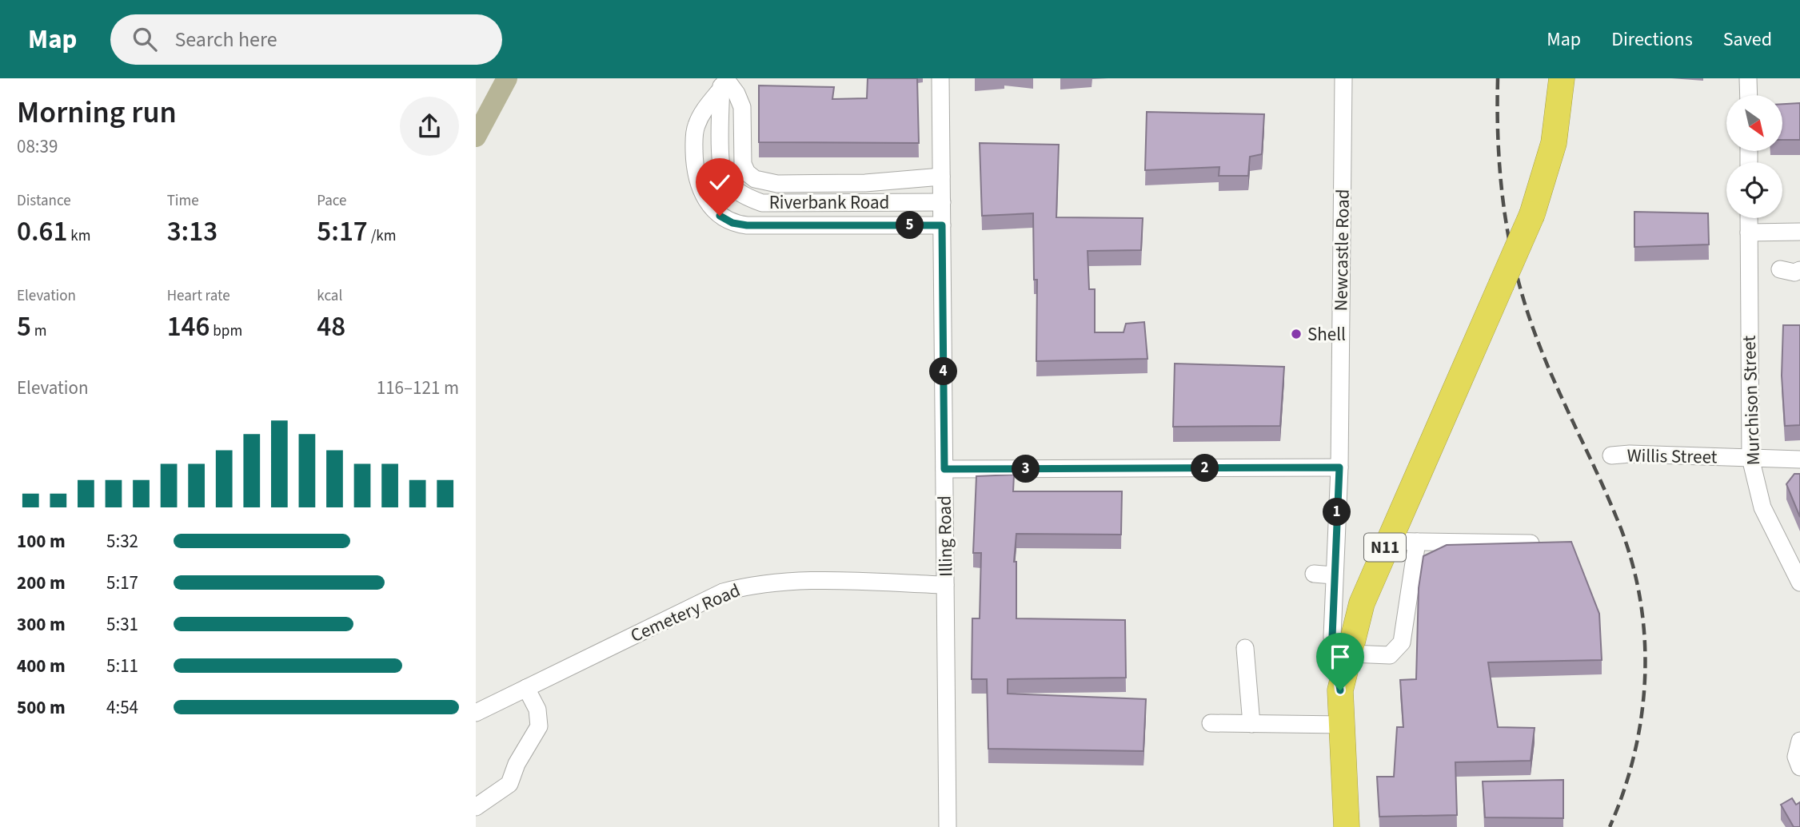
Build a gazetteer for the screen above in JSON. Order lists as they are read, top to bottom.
{
  "streets": {
    "highway": ["N11"],
    "street": [
      "Riverbank Road",
      "Newcastle Road",
      "Murchison Street",
      "Willis Street",
      "Illing Road",
      "Cemetery Road"
    ]
  },
  "crossings": [
    ["Riverbank Road", "Illing Road"],
    ["Newcastle Road", "N11"],
    ["Murchison Street", "Willis Street"],
    ["Illing Road", "Cemetery Road"]
  ],
  "places": ["Shell"],
  "north": "bottom right",
  "page": {
    "header": "Map",
    "search": "Search here",
    "nav": ["Map", "Directions", "Saved"],
    "heading": ["Morning run", "08:39"],
    "stats": [
      ["Distance", "0.61 km"],
      ["Time", "3:13"],
      ["Pace", "5:17 /km"],
      ["Elevation", "5 m"],
      ["Heart rate", "146 bpm"],
      ["kcal", "48"]
    ],
    "pins": [
      "5",
      "4",
      "2",
      "3",
      "1"
    ],
    "chart": ["Elevation", "116–121 m"],
    "list": [
      {
        "name": "100 m",
        "note": "5:32"
      },
      {
        "name": "200 m",
        "note": "5:17"
      },
      {
        "name": "300 m",
        "note": "5:31"
      },
      {
        "name": "400 m",
        "note": "5:11"
      },
      {
        "name": "500 m",
        "note": "4:54"
      }
    ]
  }
}
